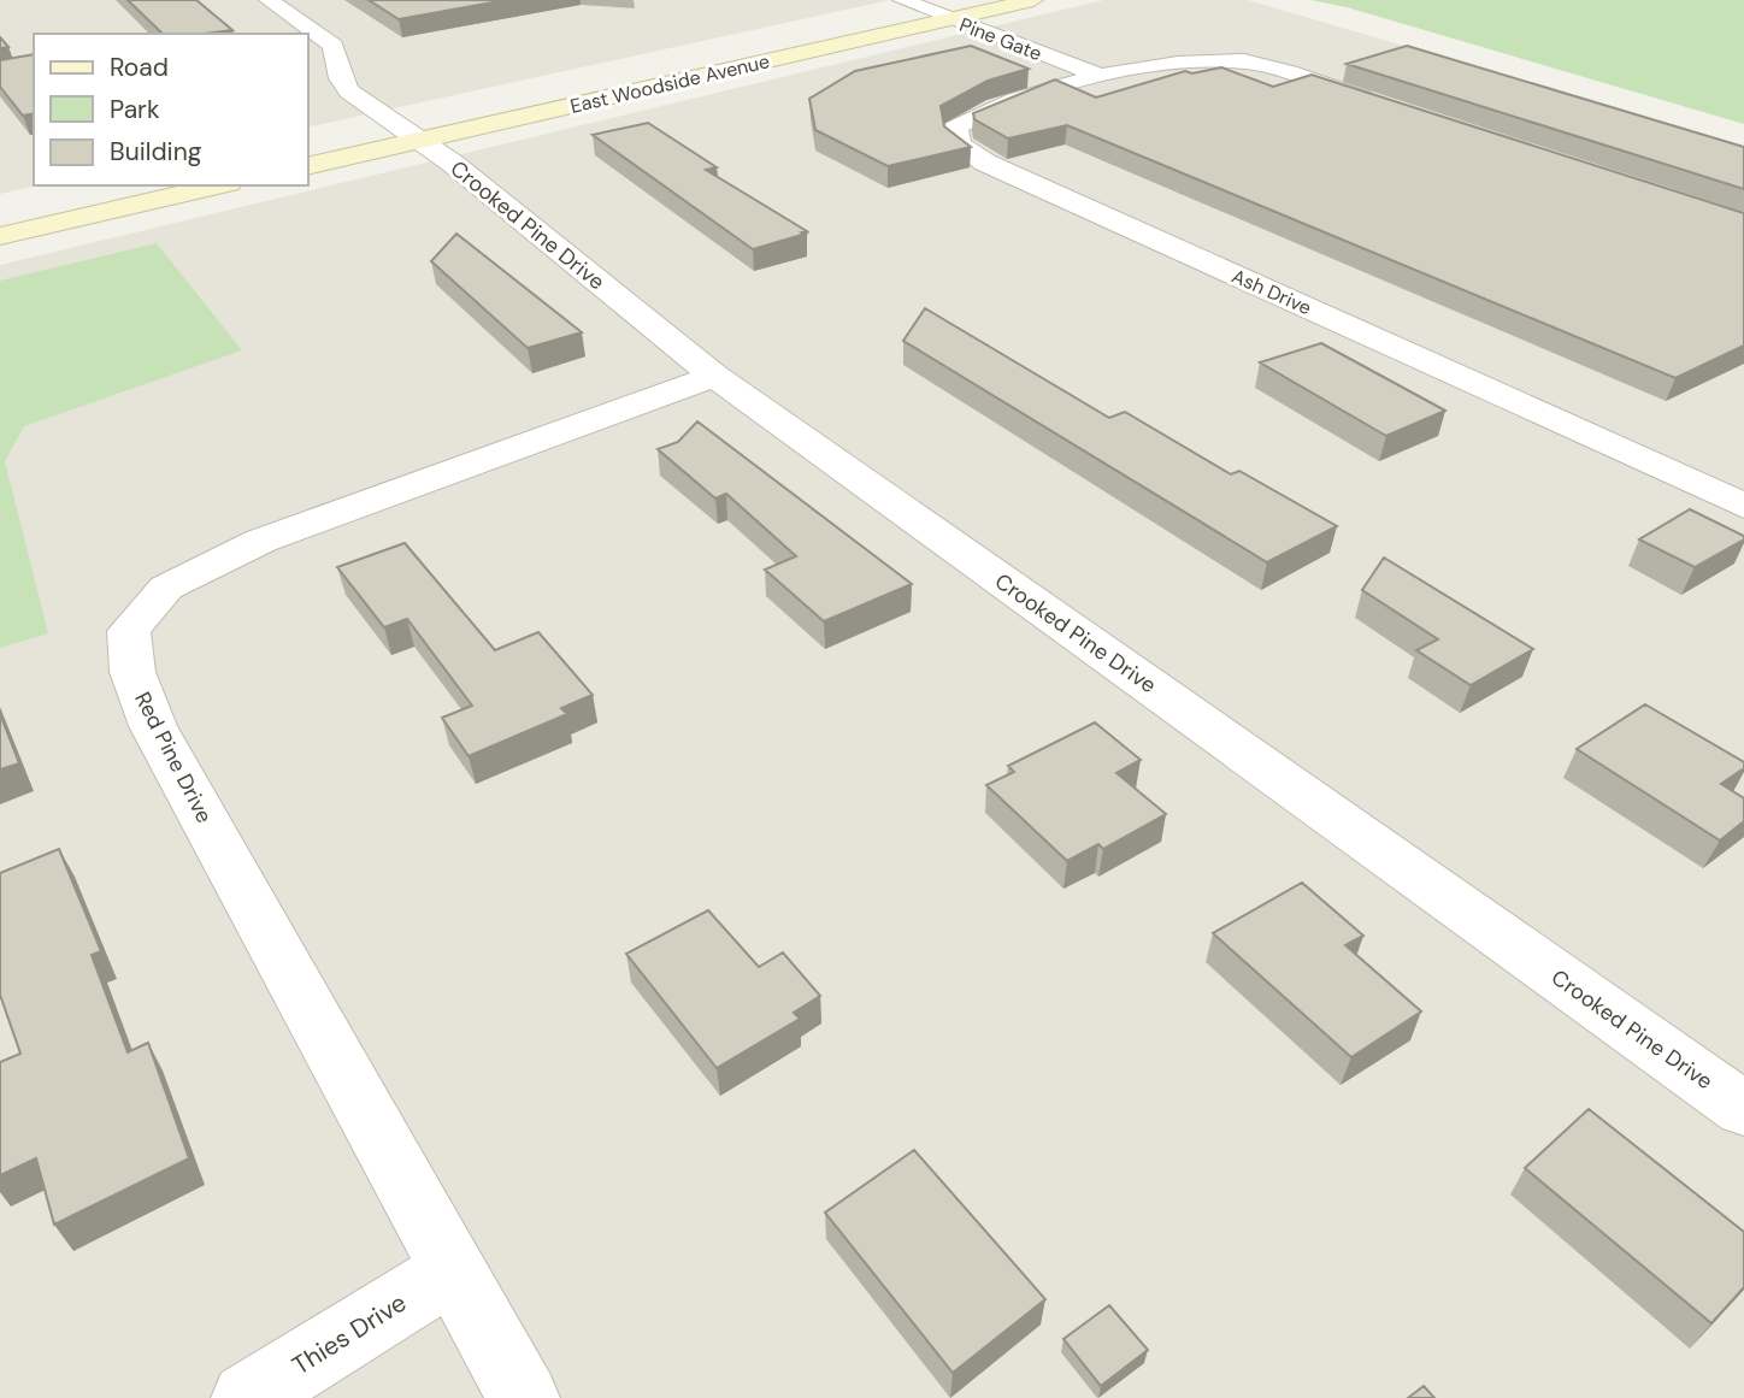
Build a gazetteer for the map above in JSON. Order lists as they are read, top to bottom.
{
  "streets": {
    "main road": ["East Woodside Avenue"],
    "street": [
      "Pine Gate",
      "Crooked Pine Drive",
      "Ash Drive",
      "Red Pine Drive",
      "Thies Drive"
    ]
  },
  "crossings": [
    ["Pine Gate", "East Woodside Avenue"],
    ["Pine Gate", "Ash Drive"],
    ["East Woodside Avenue", "Crooked Pine Drive"],
    ["Crooked Pine Drive", "Red Pine Drive"],
    ["Red Pine Drive", "Thies Drive"]
  ],
  "legend": ["Road", "Park", "Building"]
}
